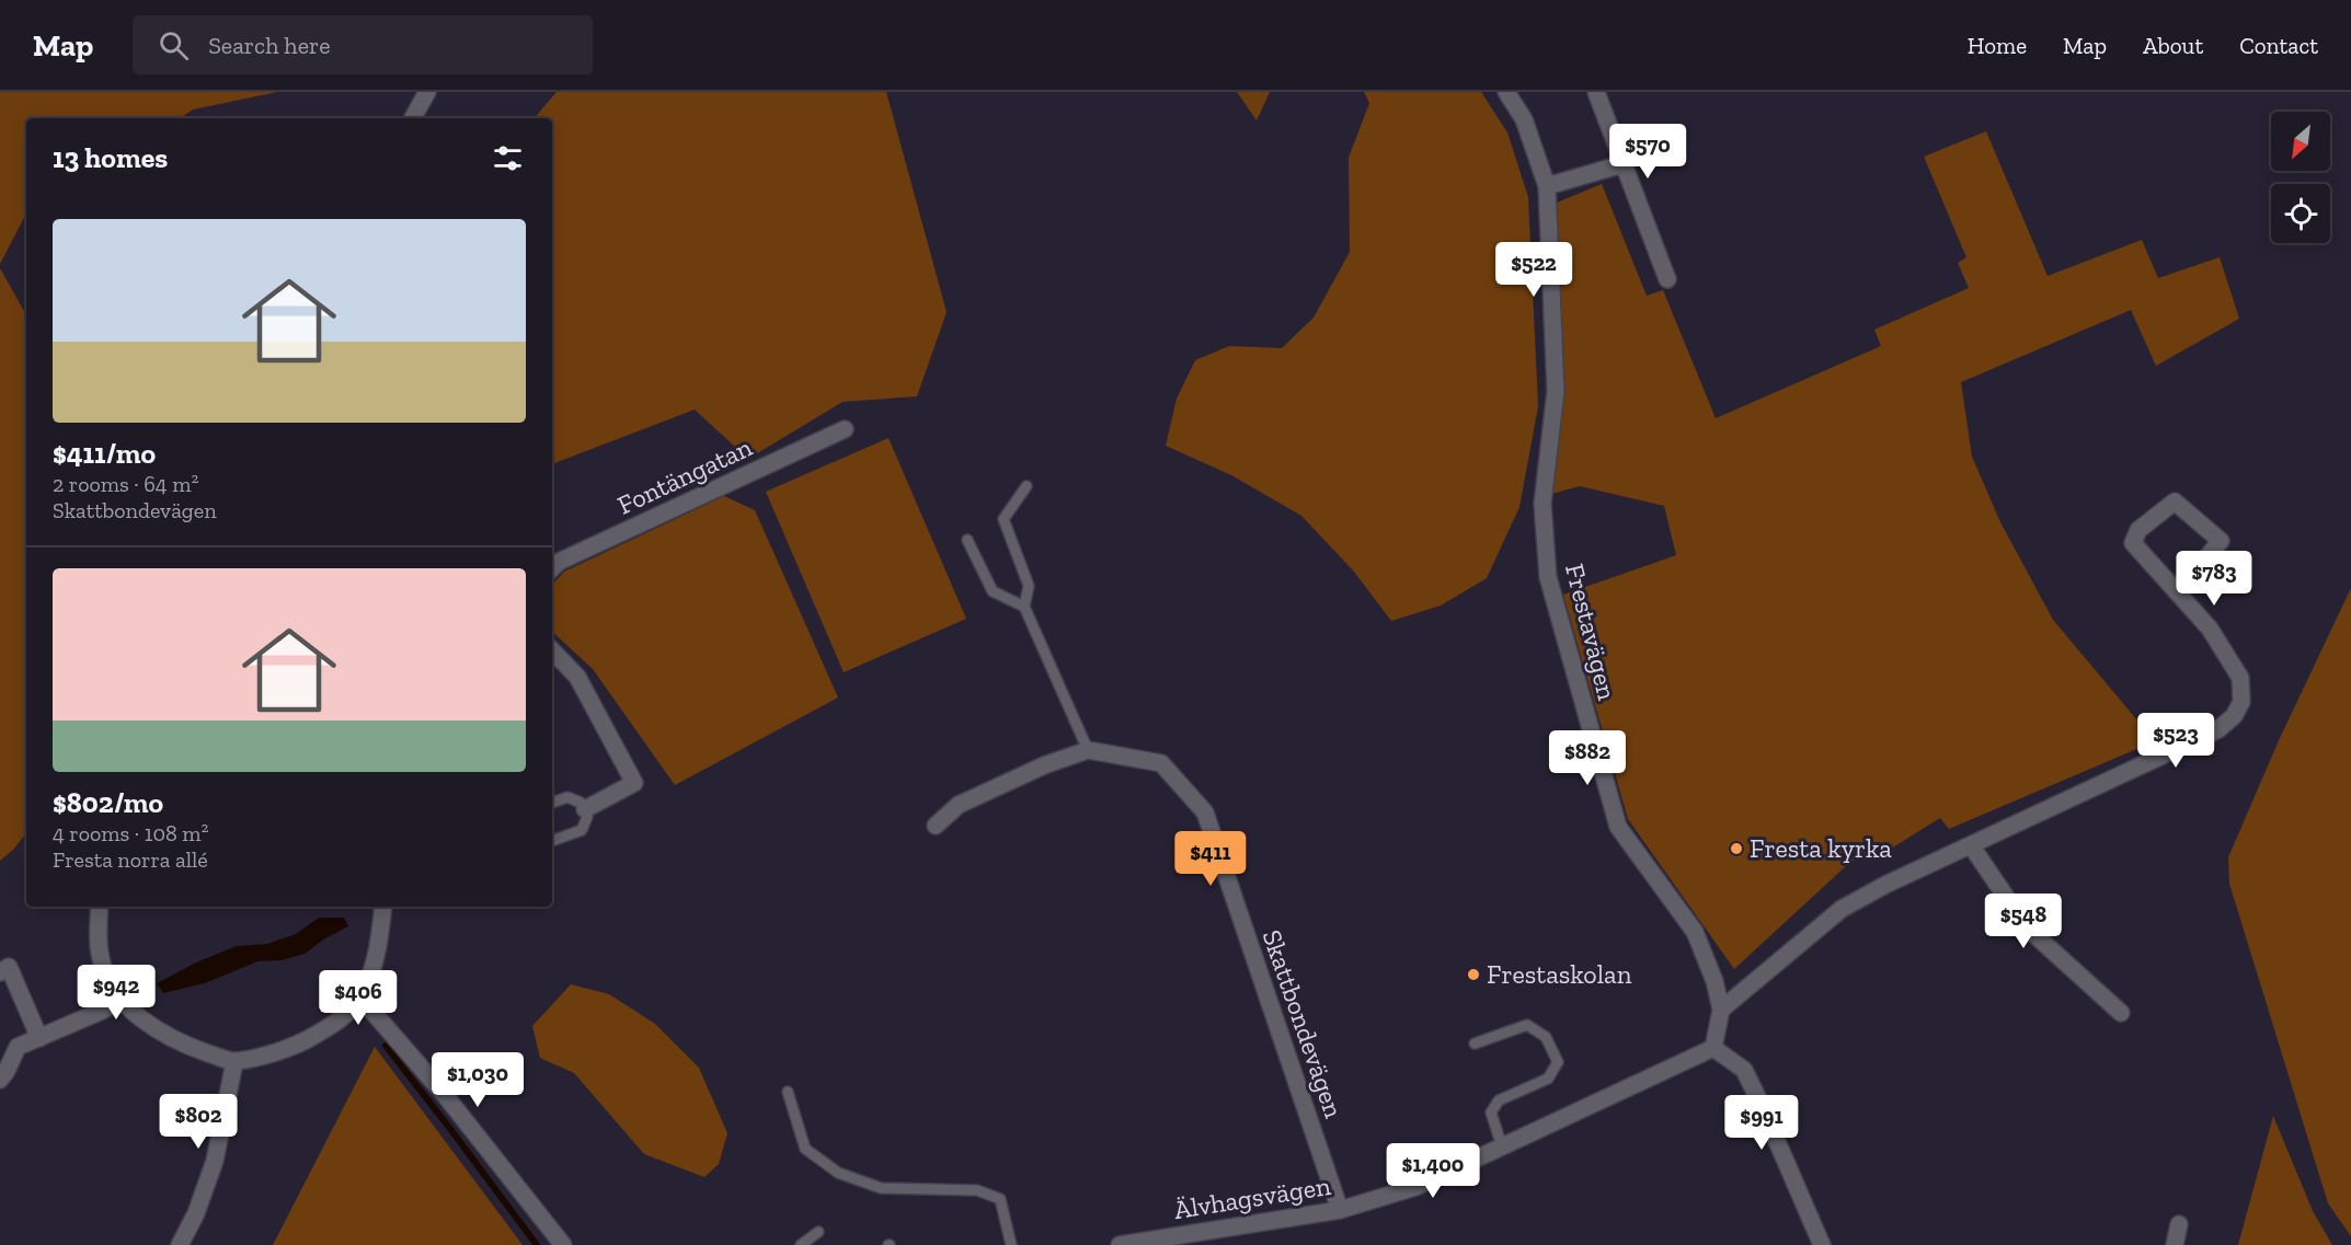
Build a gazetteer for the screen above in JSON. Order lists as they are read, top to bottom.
{
  "streets": {
    "street": [
      "Fontängatan",
      "Frestavägen",
      "Skattbondevägen",
      "Älvhagsvägen"
    ]
  },
  "crossings": [
    ["Frestavägen", "Älvhagsvägen"],
    ["Skattbondevägen", "Älvhagsvägen"]
  ],
  "places": ["Fresta kyrka", "Frestaskolan"],
  "north": "bottom left",
  "page": {
    "header": "Map",
    "search": "Search here",
    "nav": [
      "Home",
      "Map",
      "About",
      "Contact"
    ],
    "heading": "13 homes",
    "price": [
      "$570",
      "$522",
      "$783",
      "$523",
      "$882",
      "$411",
      "$548",
      "$942",
      "$406",
      "$1,030",
      "$802",
      "$991",
      "$1,400"
    ],
    "list": [
      {
        "name": "$411/mo",
        "note": "2 rooms · 64 m² · Skattbondevägen"
      },
      {
        "name": "$802/mo",
        "note": "4 rooms · 108 m² · Fresta norra allé"
      }
    ]
  }
}
